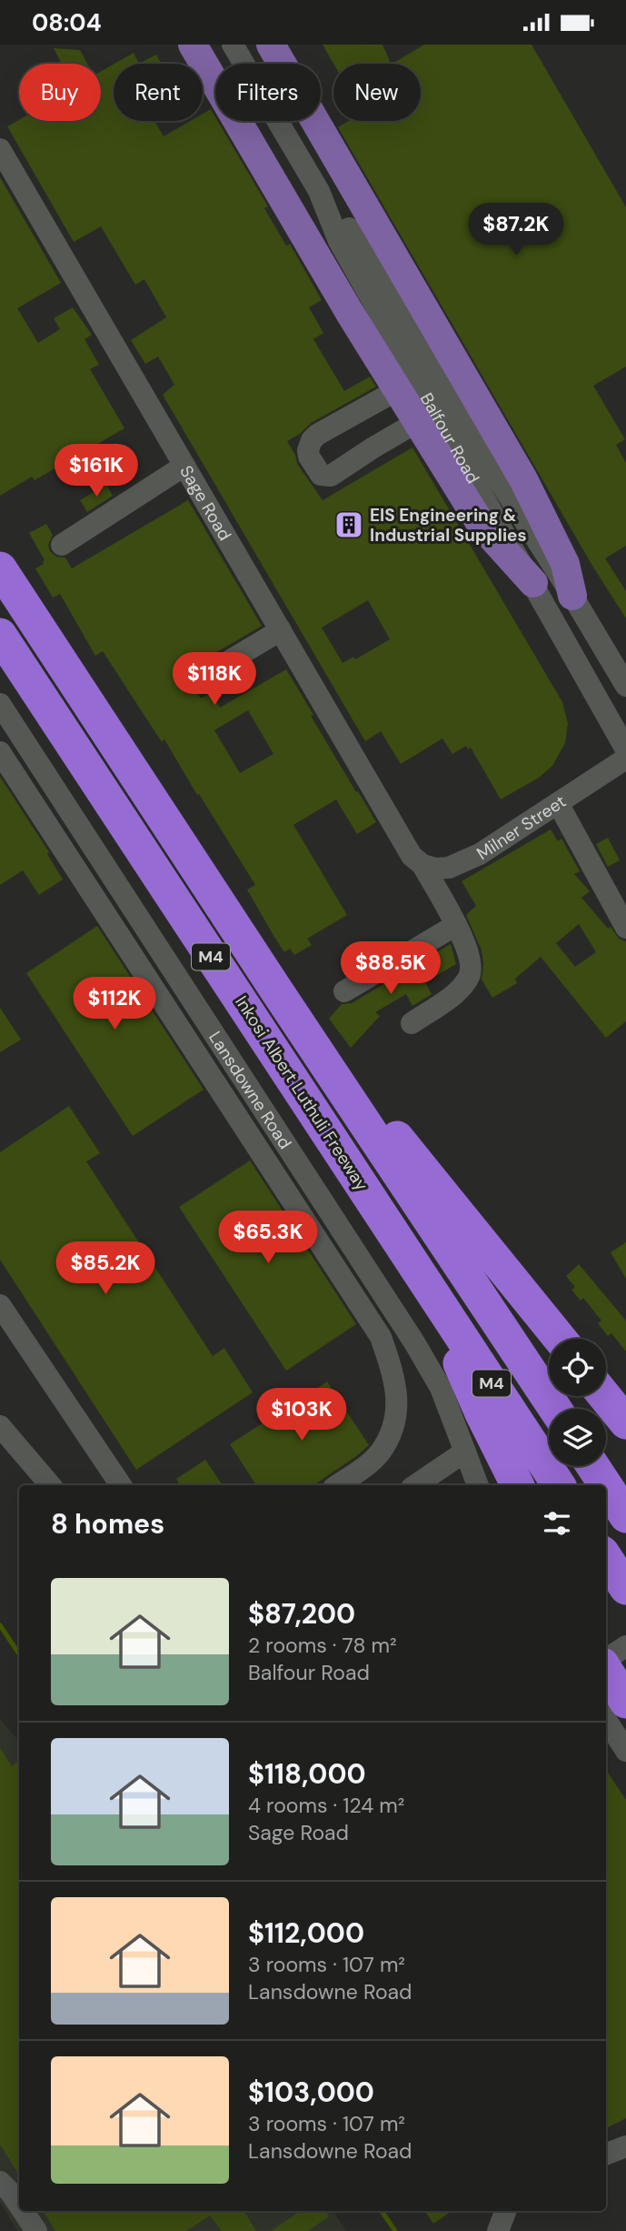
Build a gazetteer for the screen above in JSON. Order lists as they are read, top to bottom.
{
  "streets": {
    "highway": ["M4", "Inkosi Albert Luthuli Freeway"],
    "street": [
      "Balfour Road",
      "Sage Road",
      "Milner Street",
      "Lansdowne Road"
    ]
  },
  "crossings": [
    ["Sage Road", "Milner Street"]
  ],
  "places": {
    "building": ["EIS Engineering & Industrial Supplies"]
  },
  "page": {
    "status": "08:04",
    "chip": [
      "Buy",
      "Rent",
      "Filters",
      "New"
    ],
    "price": [
      "$87.2K",
      "$161K",
      "$118K",
      "$88.5K",
      "$112K",
      "$65.3K",
      "$85.2K",
      "$103K"
    ],
    "heading": "8 homes",
    "list": [
      {
        "name": "$87,200",
        "note": "2 rooms · 78 m² · Balfour Road"
      },
      {
        "name": "$118,000",
        "note": "4 rooms · 124 m² · Sage Road"
      },
      {
        "name": "$112,000",
        "note": "3 rooms · 107 m² · Lansdowne Road"
      },
      {
        "name": "$103,000",
        "note": "3 rooms · 107 m² · Lansdowne Road"
      }
    ]
  }
}
